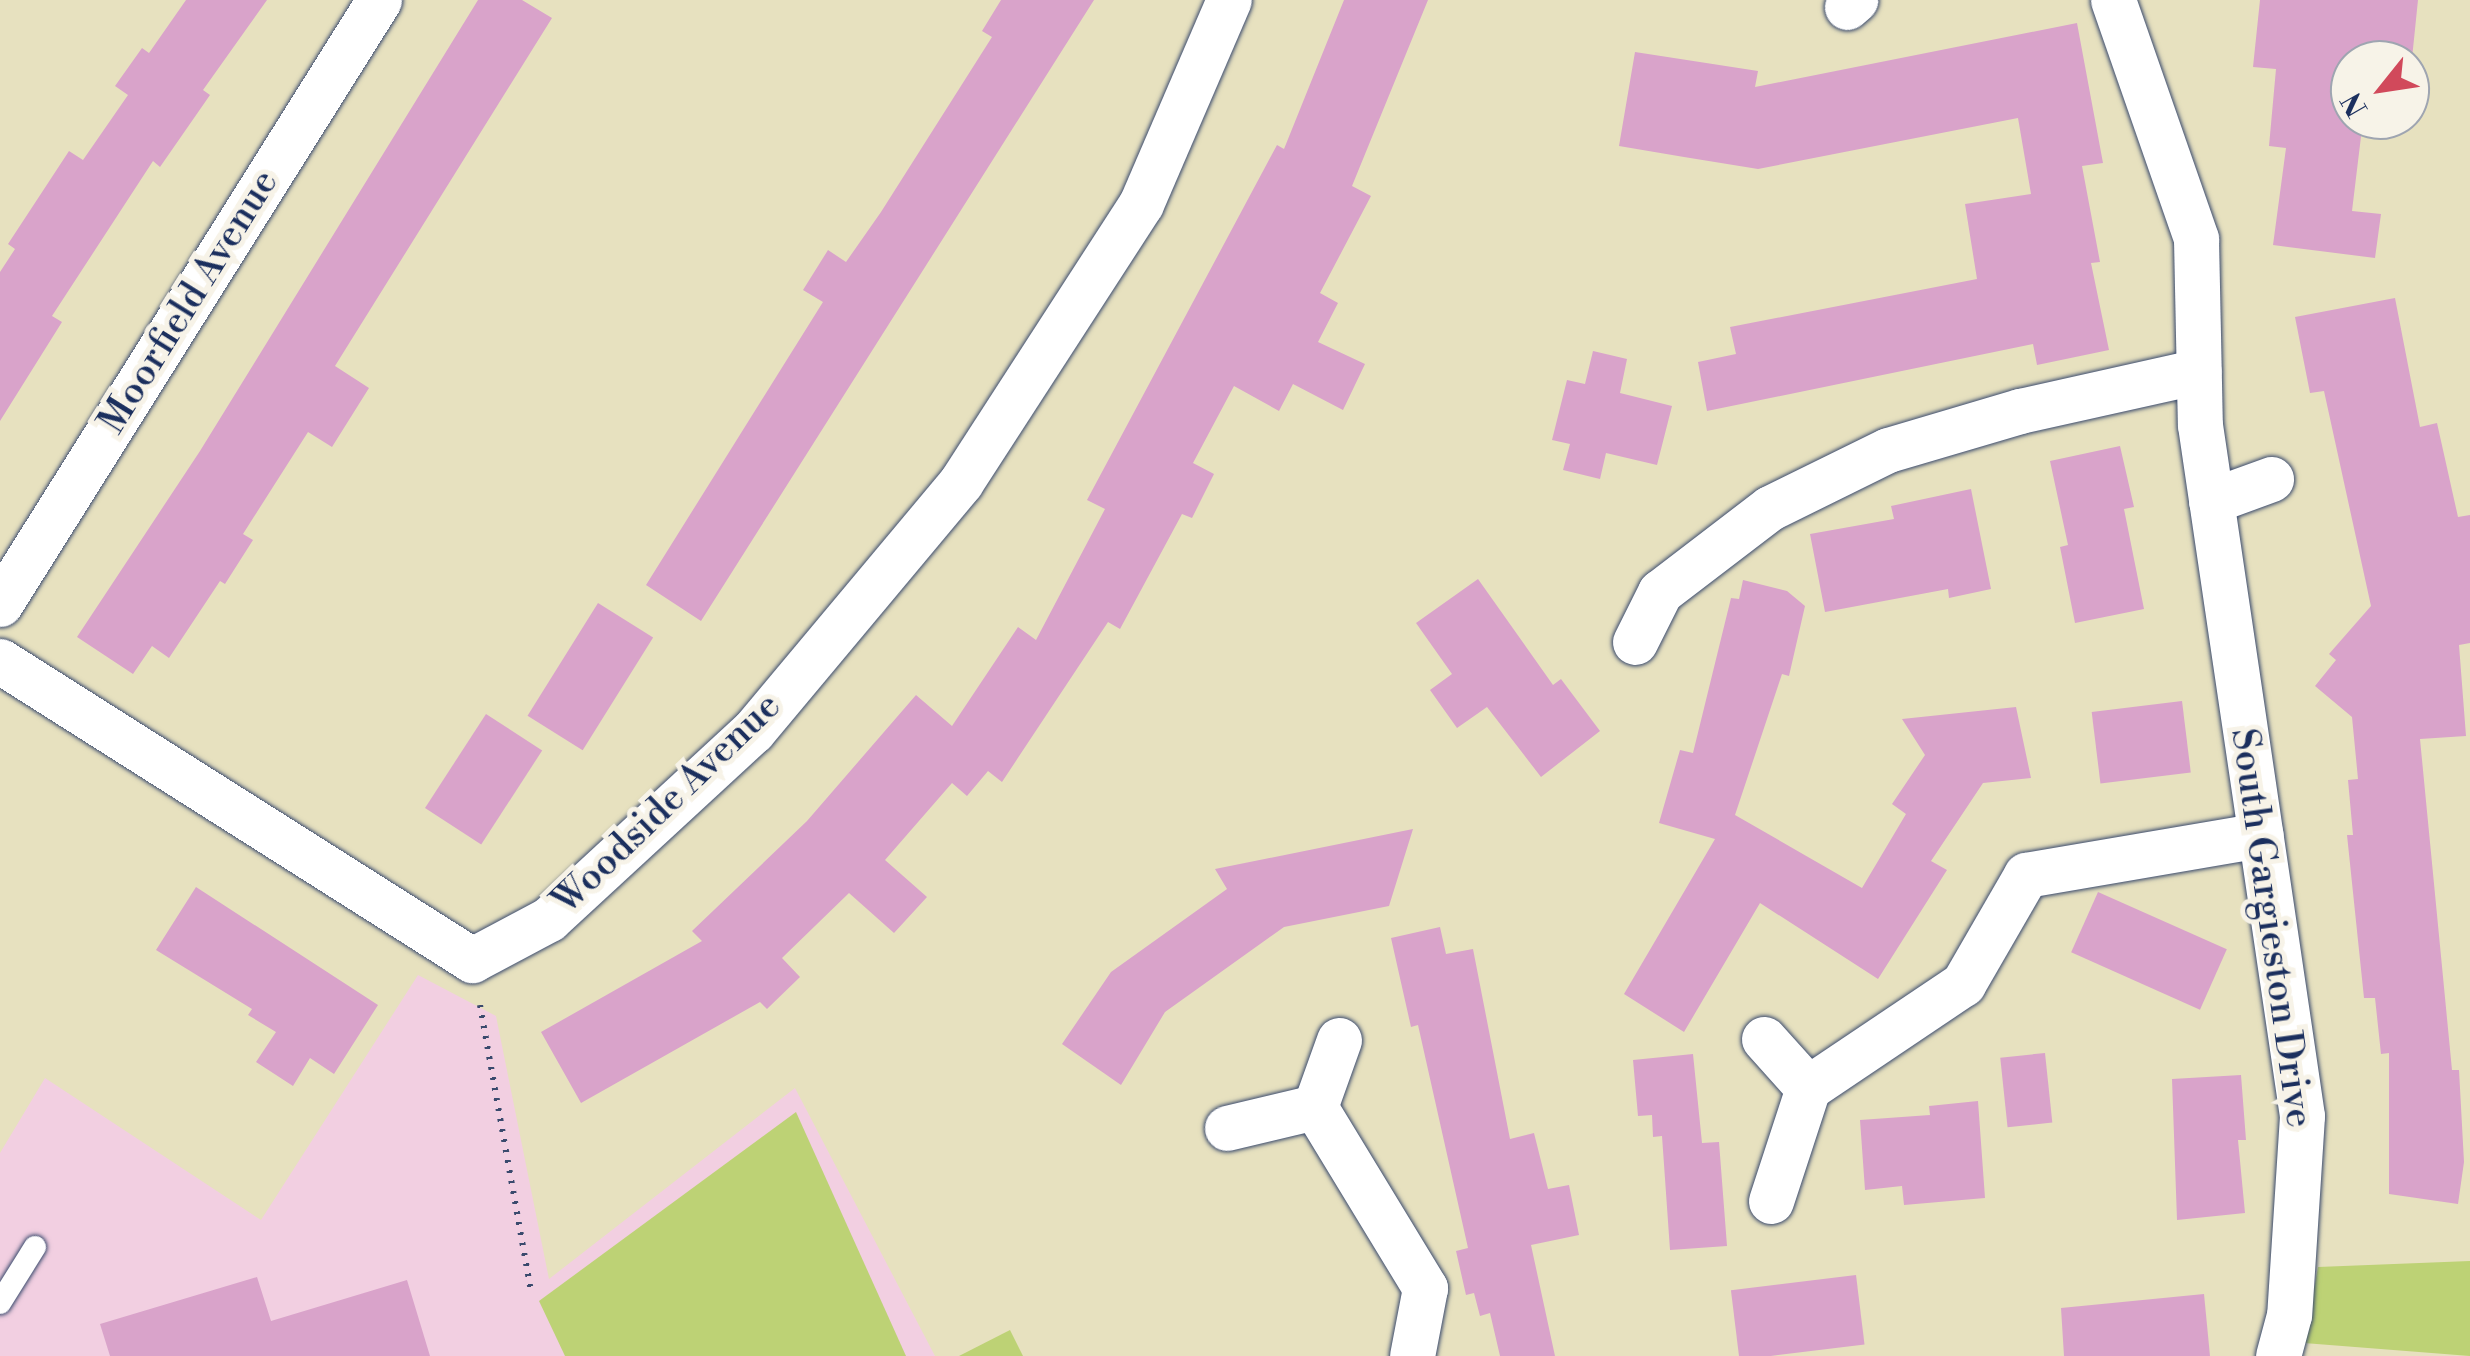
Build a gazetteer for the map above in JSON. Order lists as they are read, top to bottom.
{
  "streets": {
    "street": ["Moorfield Avenue", "Woodside Avenue", "South Gargieston Drive"]
  },
  "north": "bottom left"
}
